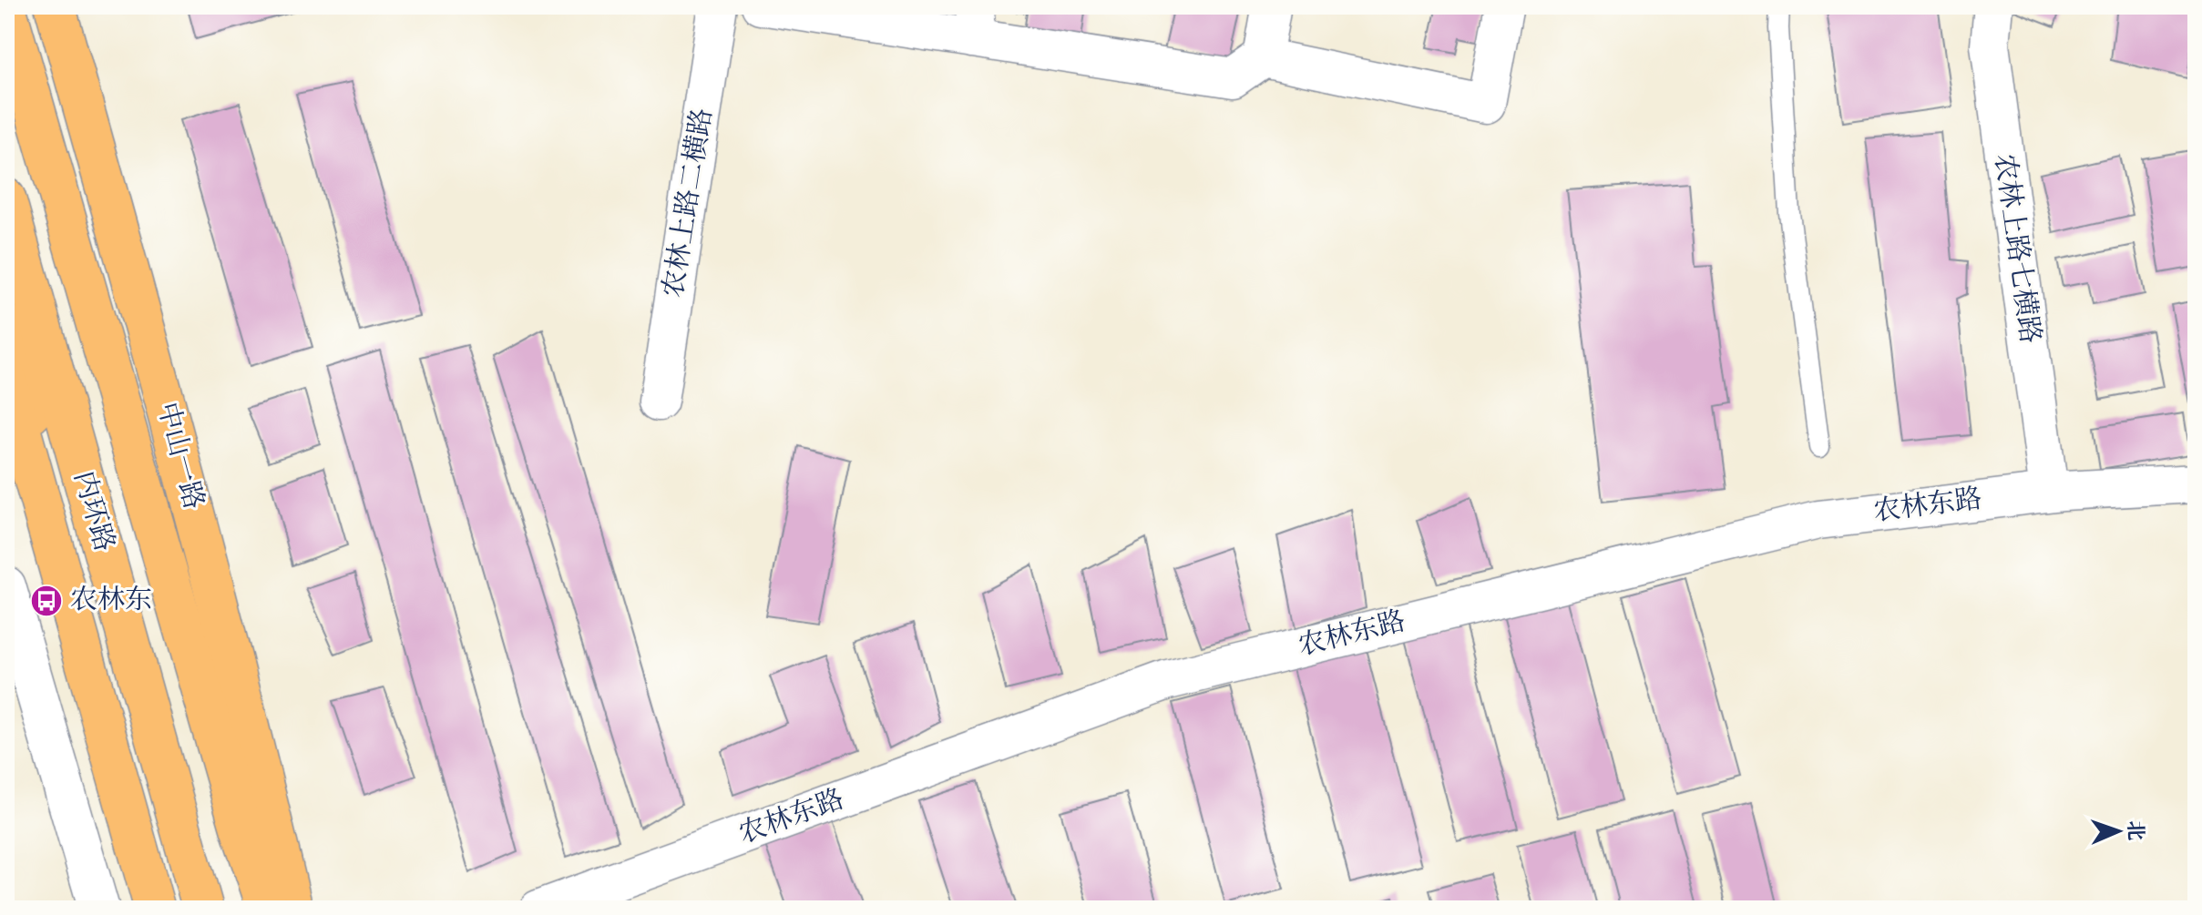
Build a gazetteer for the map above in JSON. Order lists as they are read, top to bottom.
{
  "streets": {
    "main road": ["中山一路", "内环路"],
    "street": ["农林上路二横路", "农林上路七横路", "农林东路"]
  },
  "crossings": [
    ["农林上路七横路", "农林东路"]
  ],
  "places": {
    "bus stop": ["农林东"]
  },
  "north": "right"
}
